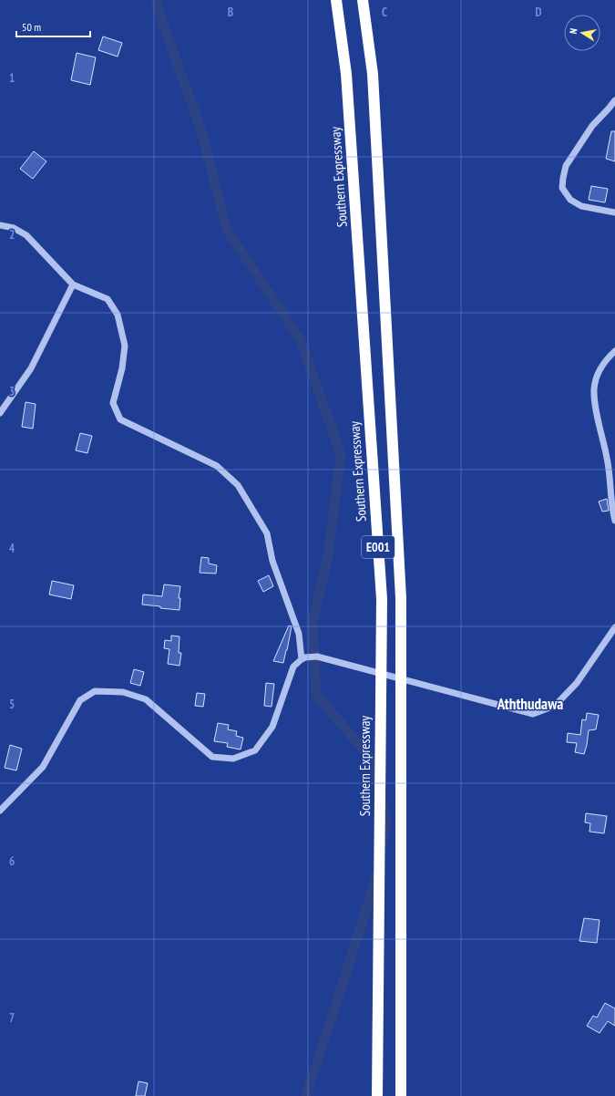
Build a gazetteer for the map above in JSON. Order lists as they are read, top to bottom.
{
  "streets": {
    "highway": ["Southern Expressway", "E001"]
  },
  "districts": ["Aththudawa"],
  "scale_bar": "50 m",
  "north": "left",
  "grid": {
    "columns": ["B", "C", "D"],
    "rows": [
      "1",
      "2",
      "3",
      "4",
      "5",
      "6",
      "7"
    ]
  }
}
